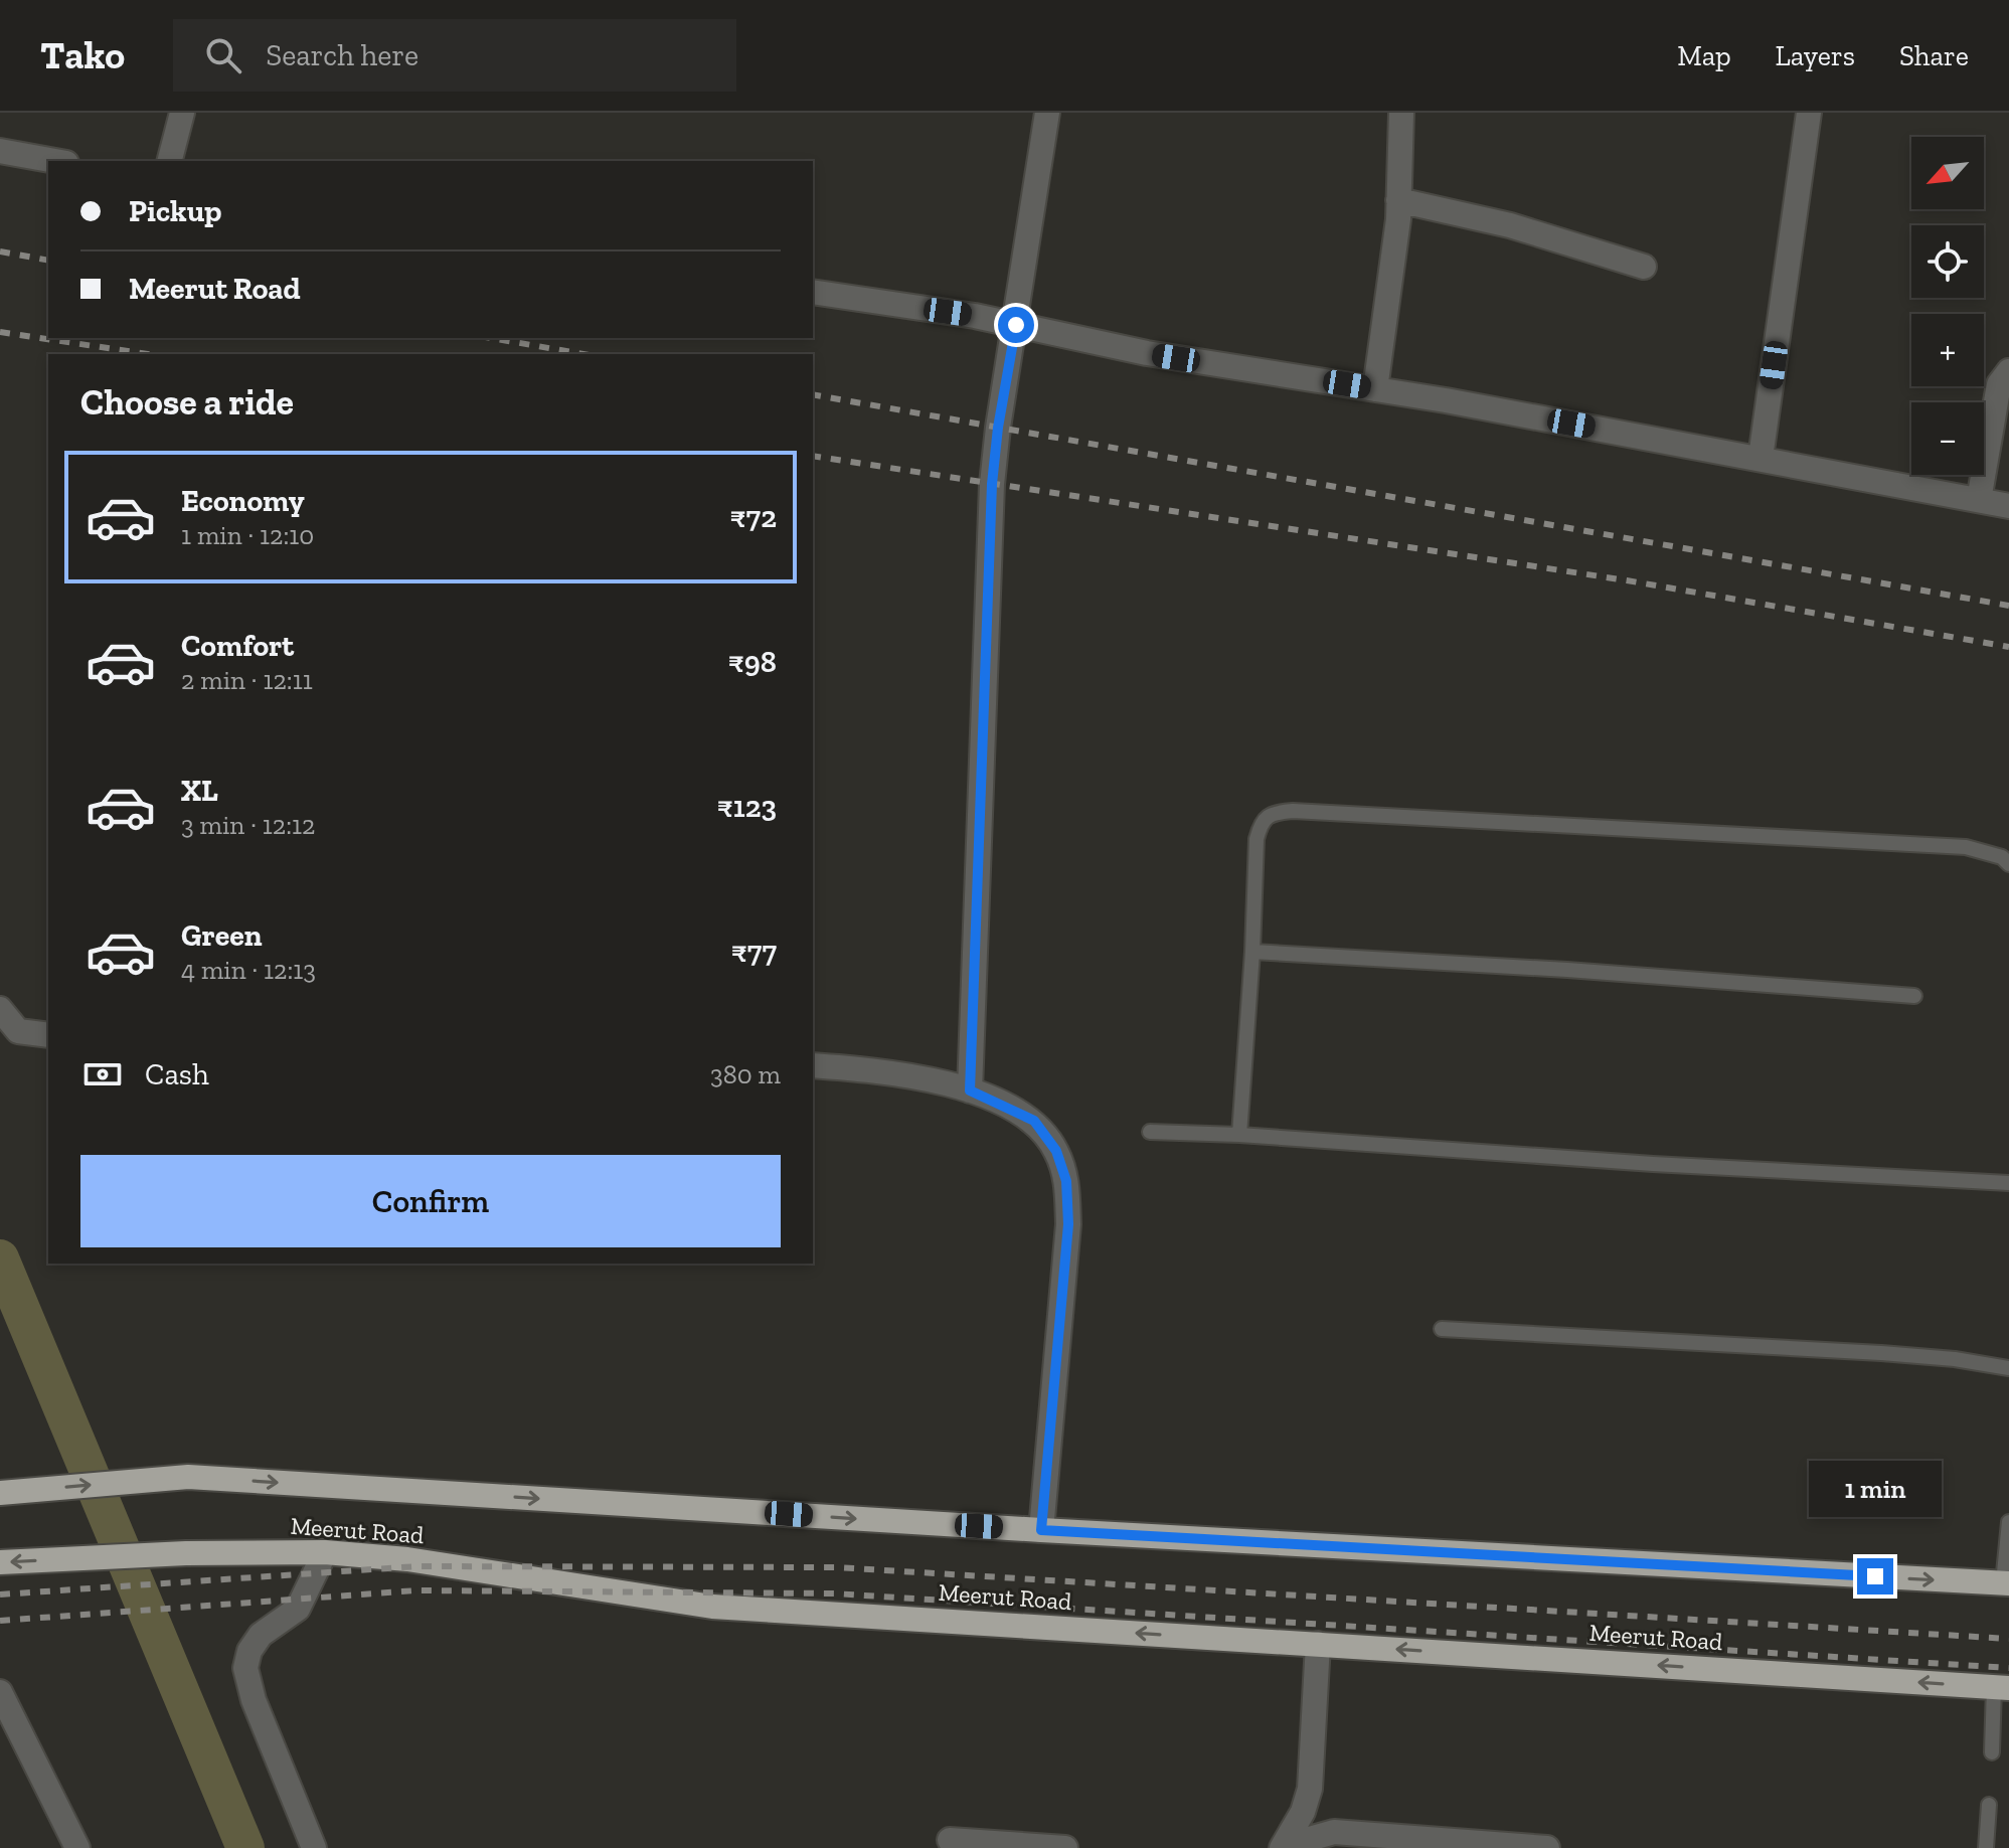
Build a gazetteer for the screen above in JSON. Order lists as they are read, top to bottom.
{
  "streets": {
    "highway": ["Meerut Road"]
  },
  "north": "bottom left",
  "page": {
    "header": "Tako",
    "search": "Search here",
    "nav": ["Map", "Layers", "Share"],
    "map_buttons": ["+", "−"],
    "banner": ["Pickup", "Meerut Road"],
    "heading": "Choose a ride",
    "list": [
      {
        "name": "Economy",
        "note": "1 min · 12:10",
        "value": "₹72"
      },
      {
        "name": "Comfort",
        "note": "2 min · 12:11",
        "value": "₹98"
      },
      {
        "name": "XL",
        "note": "3 min · 12:12",
        "value": "₹123"
      },
      {
        "name": "Green",
        "note": "4 min · 12:13",
        "value": "₹77"
      }
    ],
    "pay": ["Cash", "380 m"],
    "buttons": "Confirm",
    "bubble": "1 min"
  }
}
